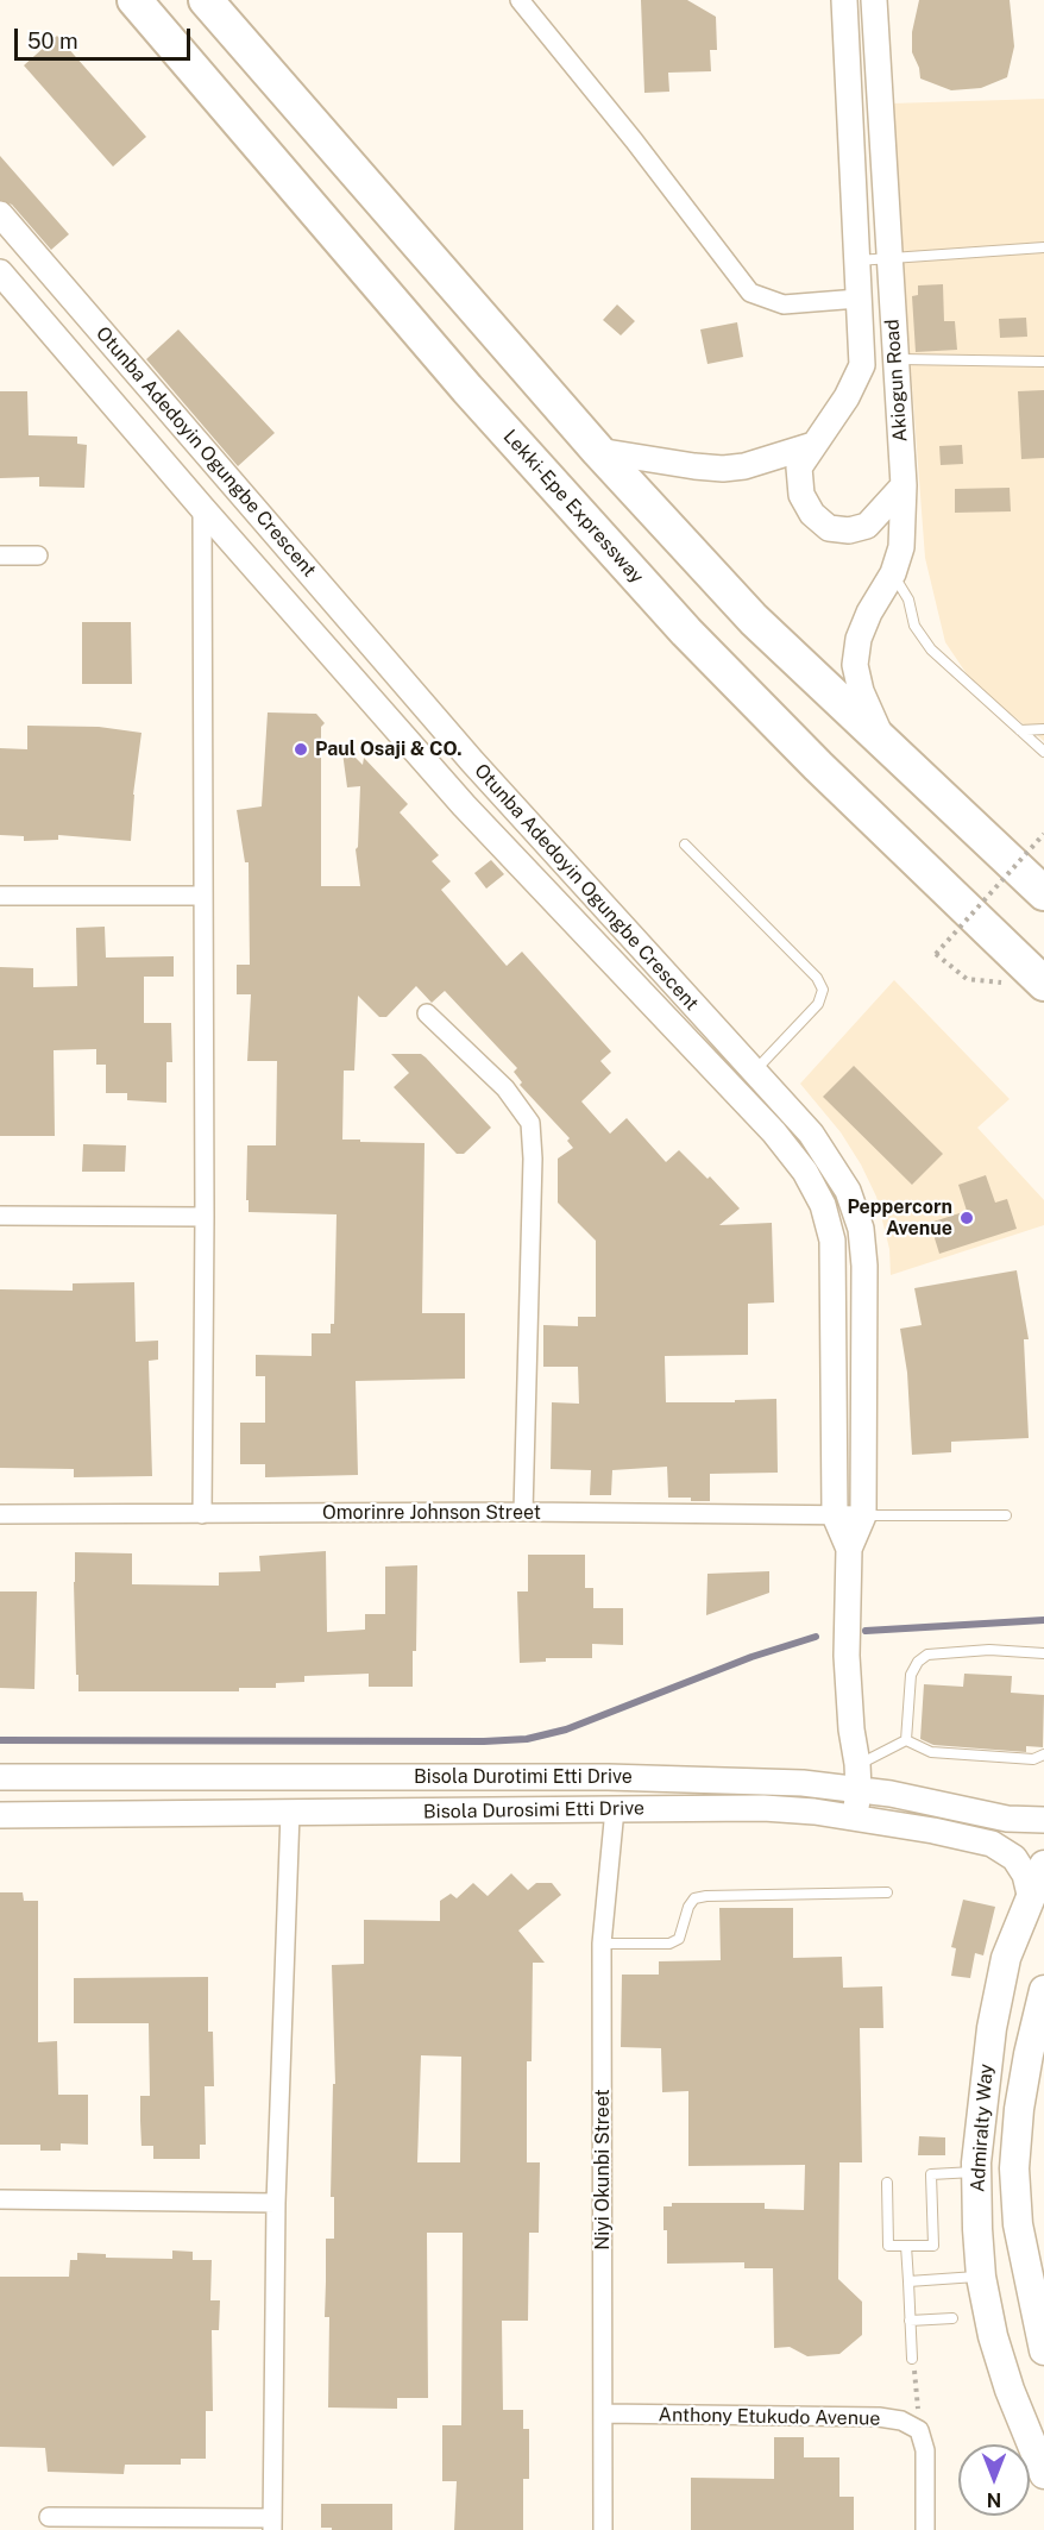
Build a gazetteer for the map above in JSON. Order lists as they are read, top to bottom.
{
  "streets": {
    "highway": ["Lekki-Epe Expressway"],
    "main road": ["Admiralty Way"],
    "street": [
      "Akiogun Road",
      "Otunba Adedoyin Ogungbe Crescent",
      "Omorinre Johnson Street",
      "Bisola Durotimi Etti Drive",
      "Bisola Durosimi Etti Drive",
      "Niyi Okunbi Street",
      "Anthony Etukudo Avenue"
    ]
  },
  "crossings": [
    ["Otunba Adedoyin Ogungbe Crescent", "Omorinre Johnson Street"],
    ["Otunba Adedoyin Ogungbe Crescent", "Bisola Durotimi Etti Drive"],
    ["Otunba Adedoyin Ogungbe Crescent", "Bisola Durosimi Etti Drive"],
    ["Bisola Durosimi Etti Drive", "Admiralty Way"],
    ["Bisola Durosimi Etti Drive", "Niyi Okunbi Street"],
    ["Niyi Okunbi Street", "Anthony Etukudo Avenue"]
  ],
  "places": ["Paul Osaji & CO.", "Peppercorn Avenue"],
  "scale_bar": "50 m",
  "north": "bottom"
}
